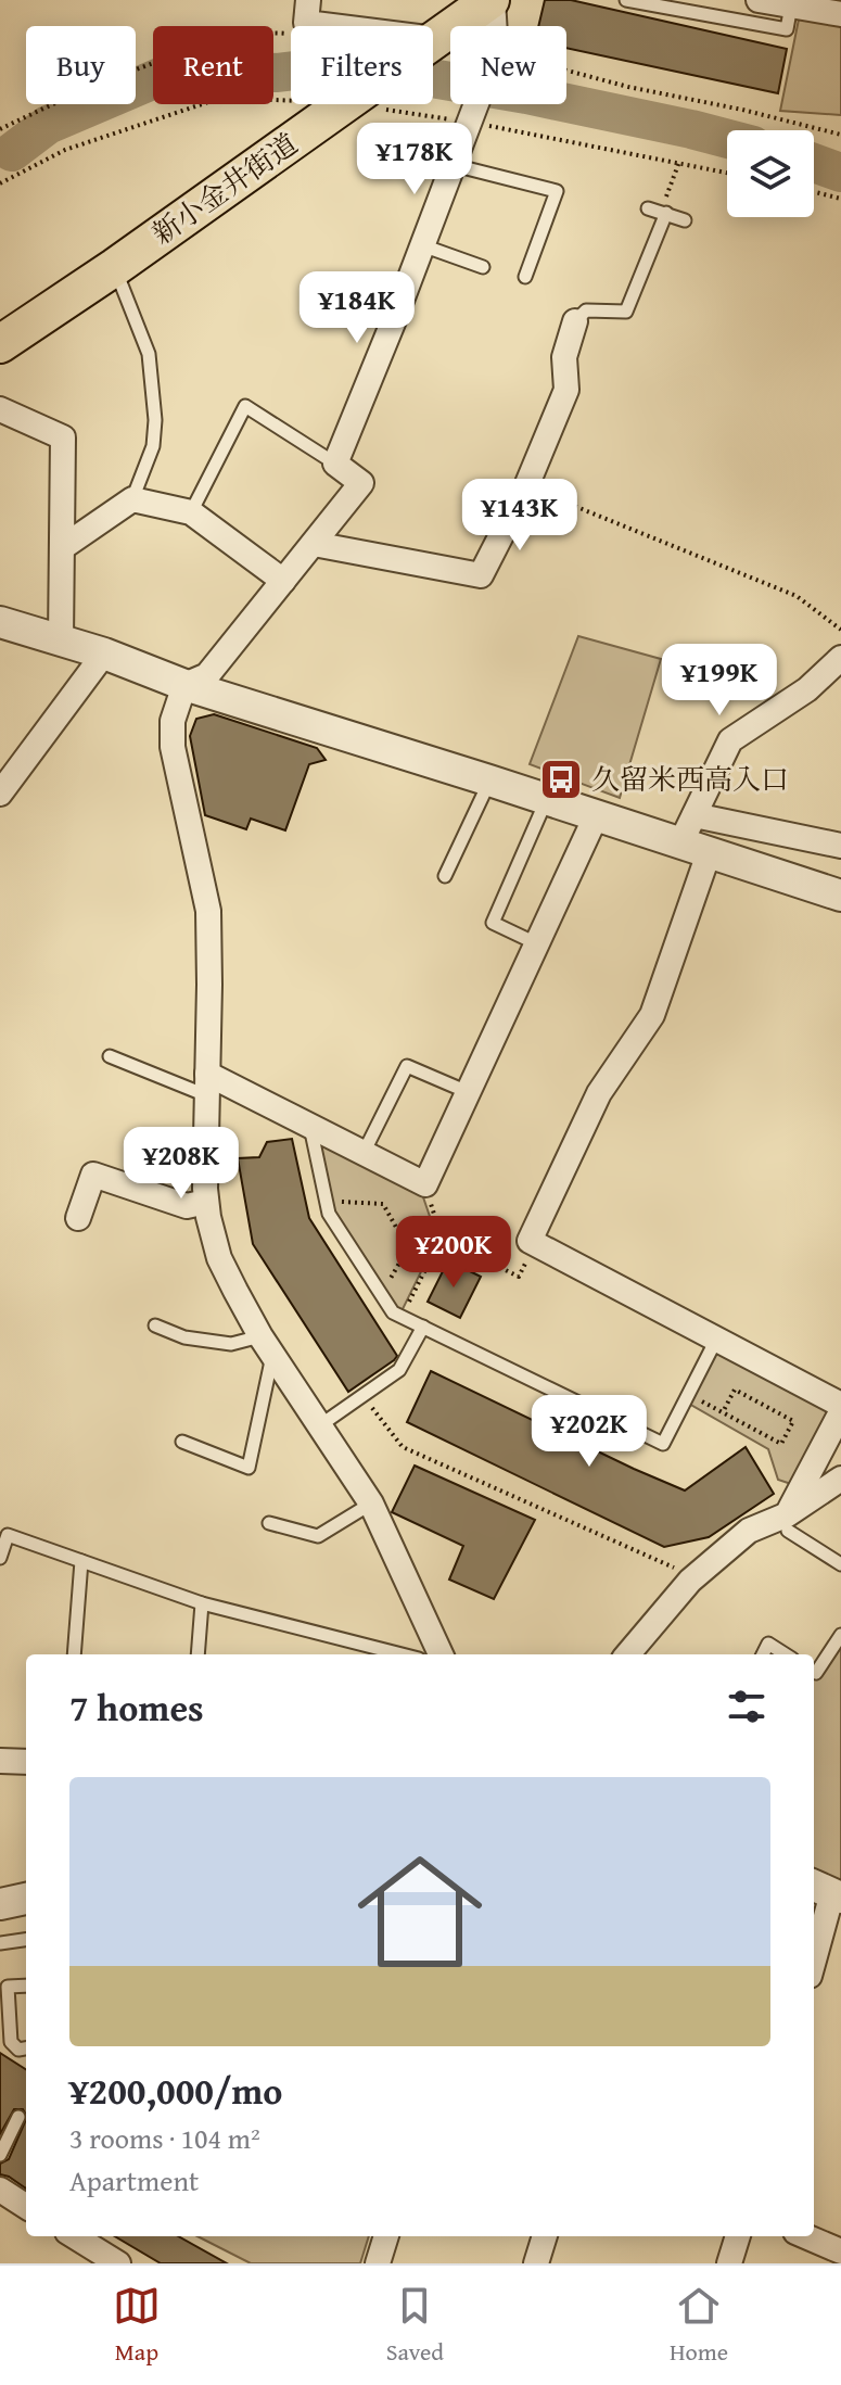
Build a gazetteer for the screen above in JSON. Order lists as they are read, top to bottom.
{
  "streets": {
    "main road": ["新小金井街道"]
  },
  "places": {
    "bus stop": ["久留米西高入口"]
  },
  "page": {
    "chip": [
      "Buy",
      "Rent",
      "Filters",
      "New"
    ],
    "price": [
      "¥178K",
      "¥184K",
      "¥143K",
      "¥199K",
      "¥208K",
      "¥200K",
      "¥202K"
    ],
    "heading": "7 homes",
    "list": [
      {
        "name": "¥200,000/mo",
        "note": "3 rooms · 104 m² · Apartment"
      }
    ],
    "tabs": ["Map", "Saved", "Home"]
  }
}
